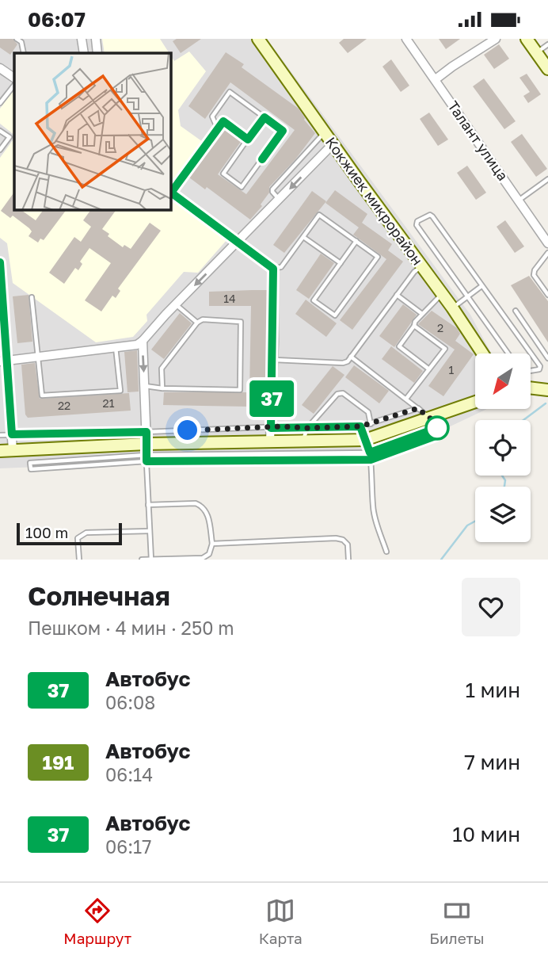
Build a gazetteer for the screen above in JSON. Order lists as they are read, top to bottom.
{
  "streets": {
    "street": ["Талант улица", "Кокжиек микрорайон"]
  },
  "lines": ["bus line 37"],
  "house_numbers": [
    "14",
    "2",
    "1",
    "21",
    "22"
  ],
  "scale_bar": "100 m",
  "north": "bottom left",
  "page": {
    "status": "06:07",
    "on_map": "37",
    "scale": "100 m",
    "heading": ["Солнечная", "Пешком · 4 мин · 250 m"],
    "list": [
      {
        "mark": "37",
        "name": "Автобус",
        "note": "06:08",
        "value": "1 мин"
      },
      {
        "mark": "191",
        "name": "Автобус",
        "note": "06:14",
        "value": "7 мин"
      },
      {
        "mark": "37",
        "name": "Автобус",
        "note": "06:17",
        "value": "10 мин"
      }
    ],
    "tabs": ["Маршрут", "Карта", "Билеты"]
  }
}
